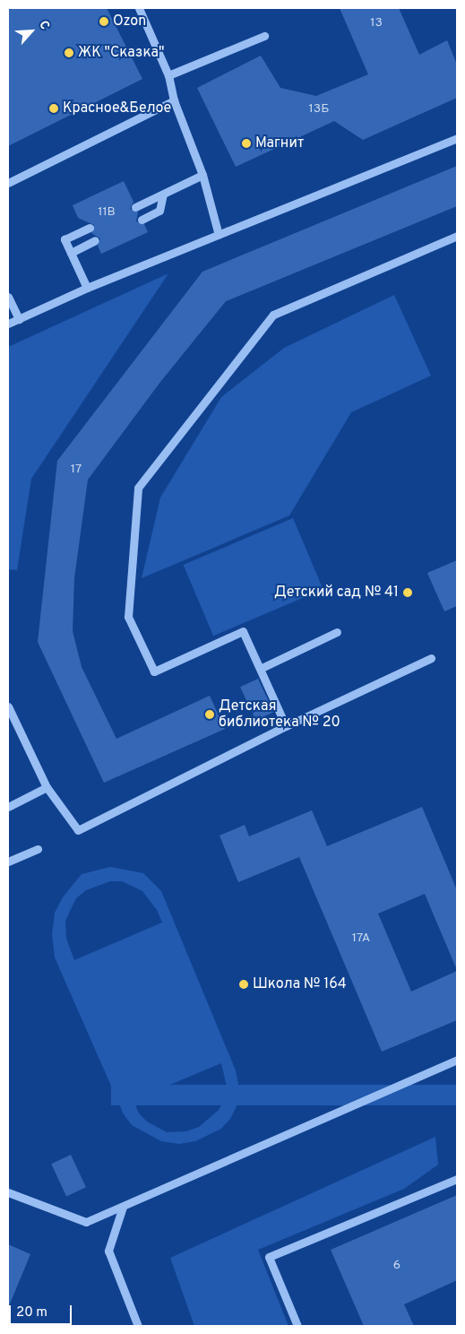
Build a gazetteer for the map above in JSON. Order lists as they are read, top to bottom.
{
  "places": [
    "Ozon",
    "ЖК \"Сказка\"",
    "Красное&Белое",
    "Магнит",
    "Детский сад № 41",
    "Детская библиотека № 20",
    "Школа № 164"
  ],
  "house_numbers": [
    "13",
    "13Б",
    "11В",
    "17",
    "17А",
    "6"
  ],
  "scale_bar": "20 m",
  "north": "top right"
}
